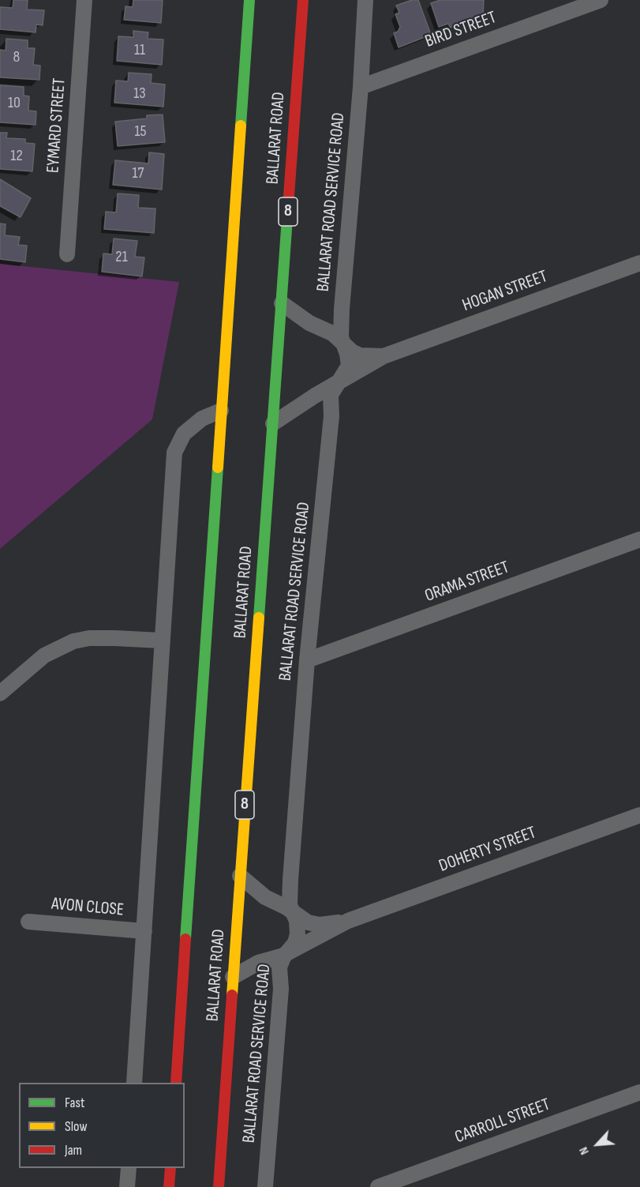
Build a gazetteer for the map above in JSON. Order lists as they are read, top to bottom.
{
  "streets": {
    "highway": ["BALLARAT ROAD", "8"],
    "street": [
      "BIRD STREET",
      "EYMARD STREET",
      "BALLARAT ROAD SERVICE ROAD",
      "HOGAN STREET",
      "ORAMA STREET",
      "DOHERTY STREET",
      "AVON CLOSE",
      "CARROLL STREET"
    ]
  },
  "crossings": [
    ["BIRD STREET", "BALLARAT ROAD SERVICE ROAD"],
    ["BALLARAT ROAD", "HOGAN STREET"],
    ["BALLARAT ROAD", "DOHERTY STREET"],
    ["BALLARAT ROAD SERVICE ROAD", "HOGAN STREET"],
    ["BALLARAT ROAD SERVICE ROAD", "ORAMA STREET"],
    ["BALLARAT ROAD SERVICE ROAD", "DOHERTY STREET"]
  ],
  "house_numbers": [
    "11",
    "8",
    "13",
    "10",
    "15",
    "12",
    "17",
    "21"
  ],
  "legend": ["Fast", "Slow", "Jam"],
  "north": "bottom left"
}
